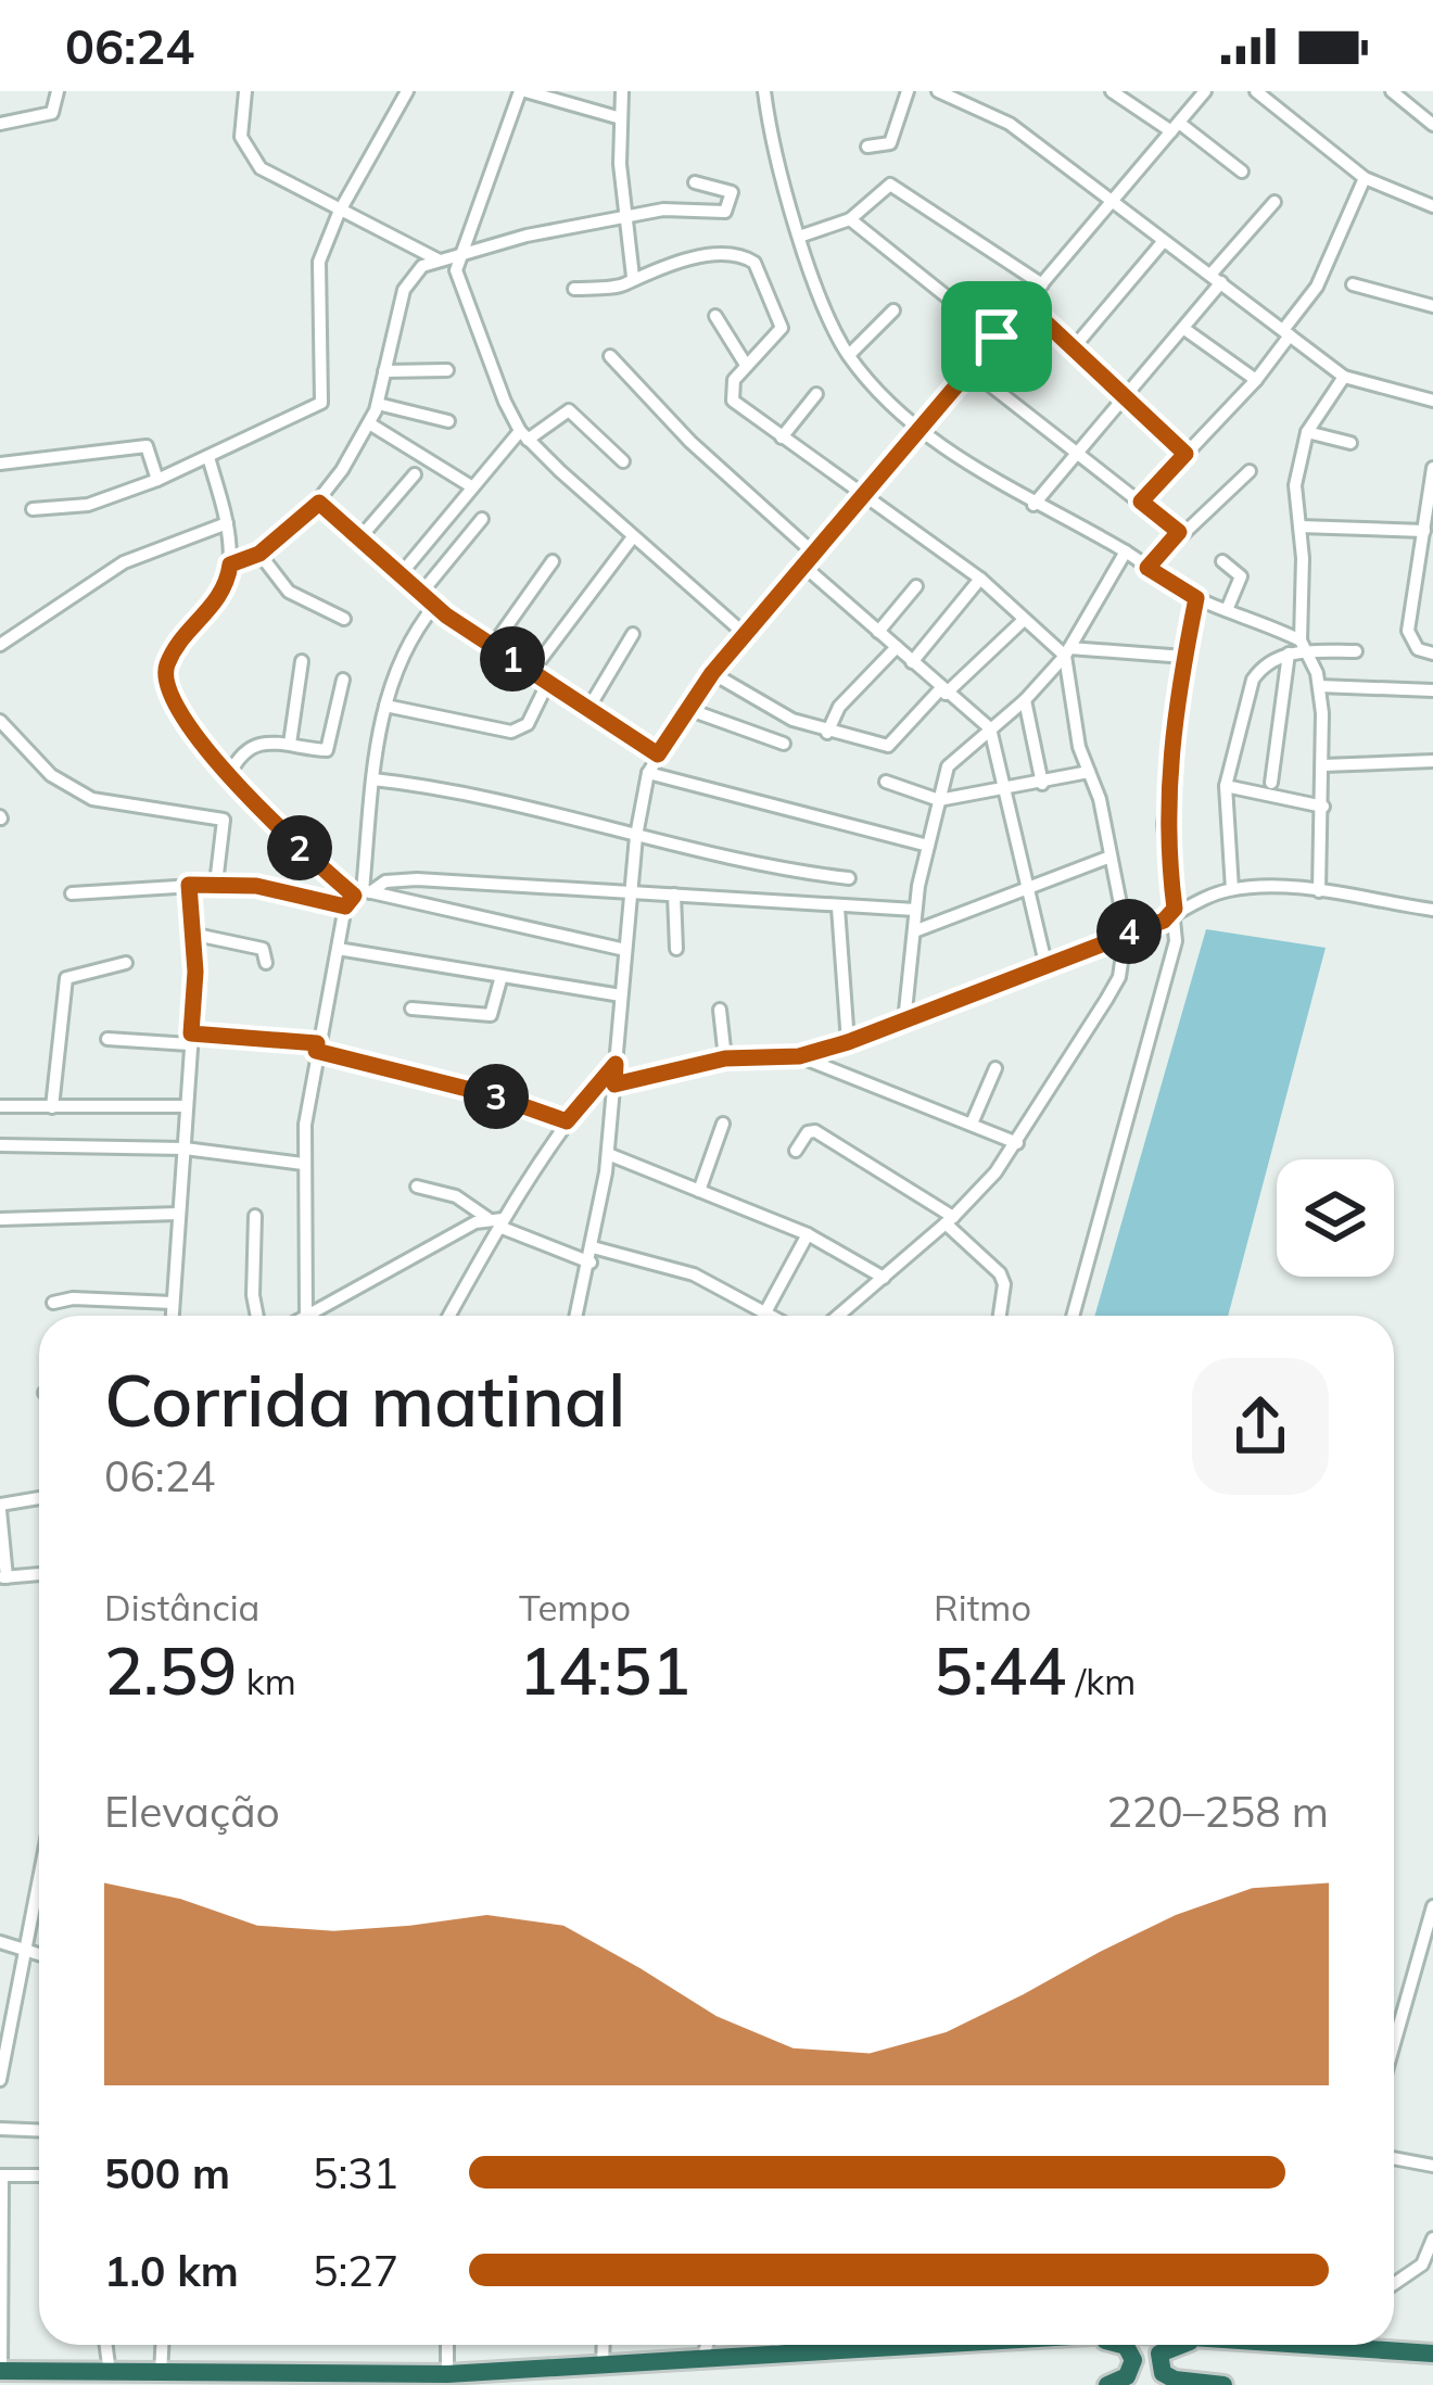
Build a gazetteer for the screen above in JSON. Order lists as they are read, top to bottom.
{
  "page": {
    "status": "06:24",
    "pins": [
      "1",
      "2",
      "4",
      "3"
    ],
    "heading": ["Corrida matinal", "06:24"],
    "stats": [
      ["Distância", "2.59 km"],
      ["Tempo", "14:51"],
      ["Ritmo", "5:44 /km"]
    ],
    "chart": ["Elevação", "220–258 m"],
    "list": [
      {
        "name": "500 m",
        "note": "5:31"
      },
      {
        "name": "1.0 km",
        "note": "5:27"
      }
    ]
  }
}
